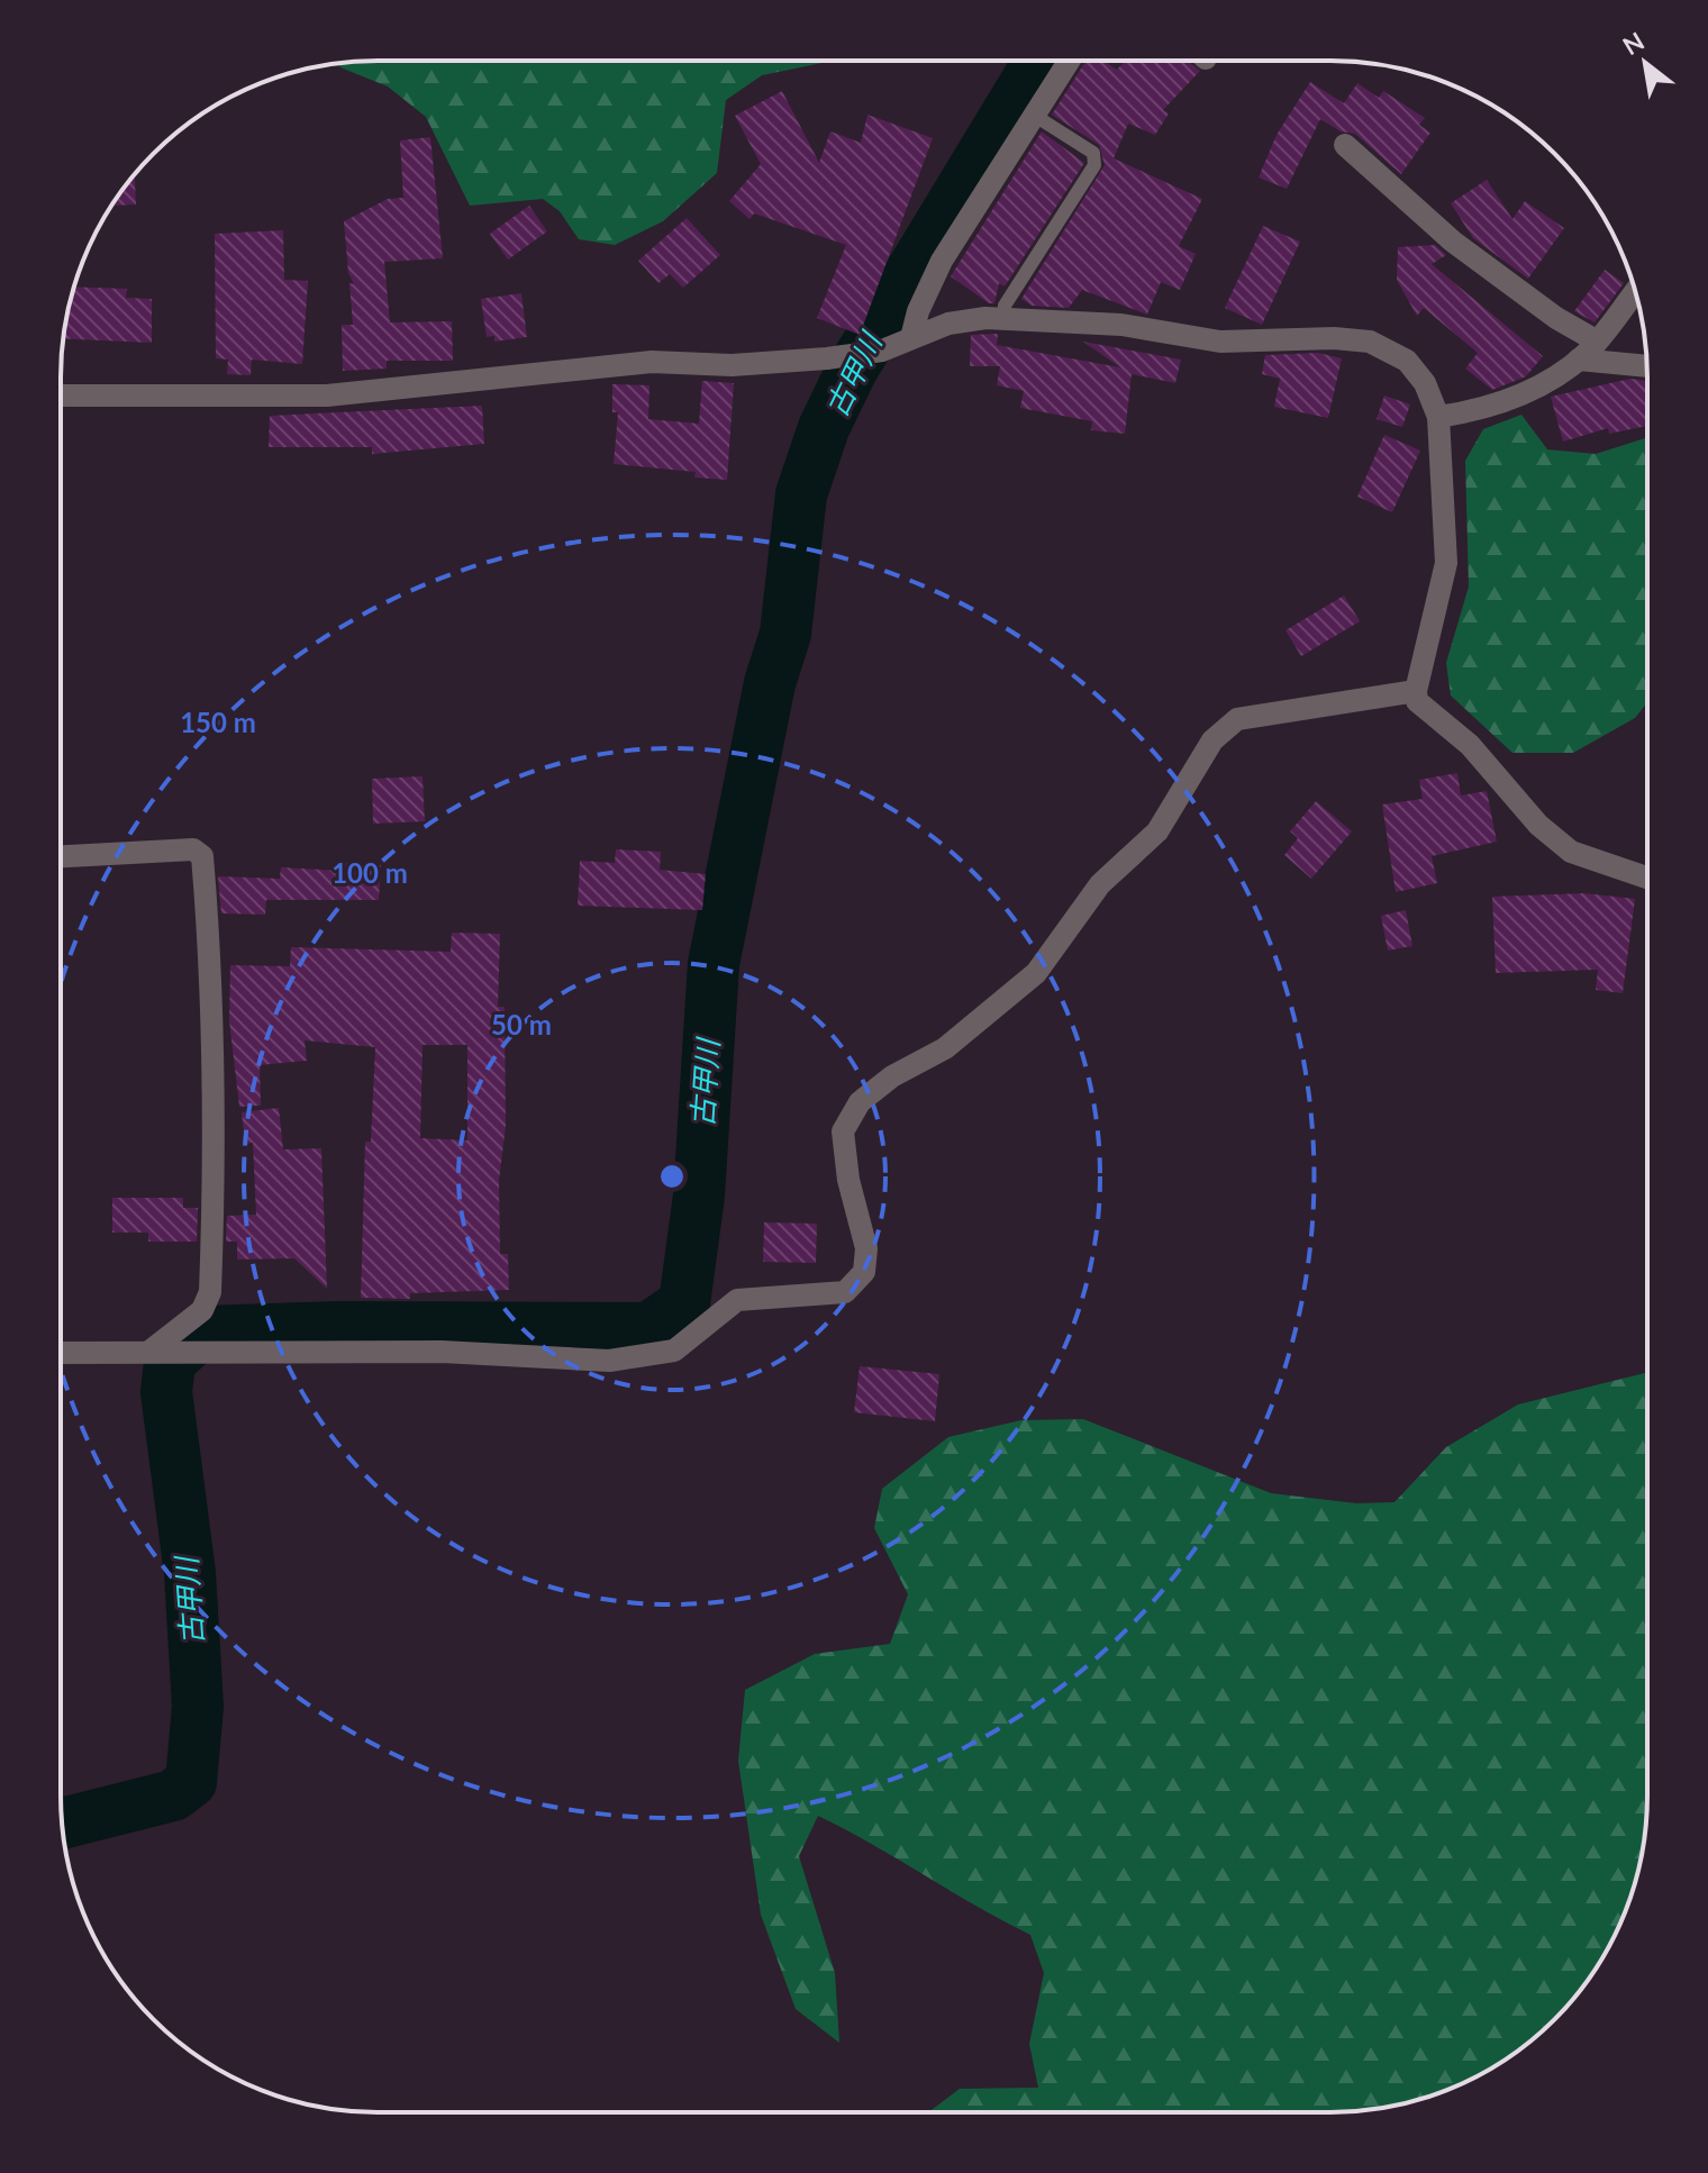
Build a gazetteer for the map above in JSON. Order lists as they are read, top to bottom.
{
  "water": ["古甲川"],
  "north": "top left",
  "rings": ["150 m", "100 m", "50 m"]
}
